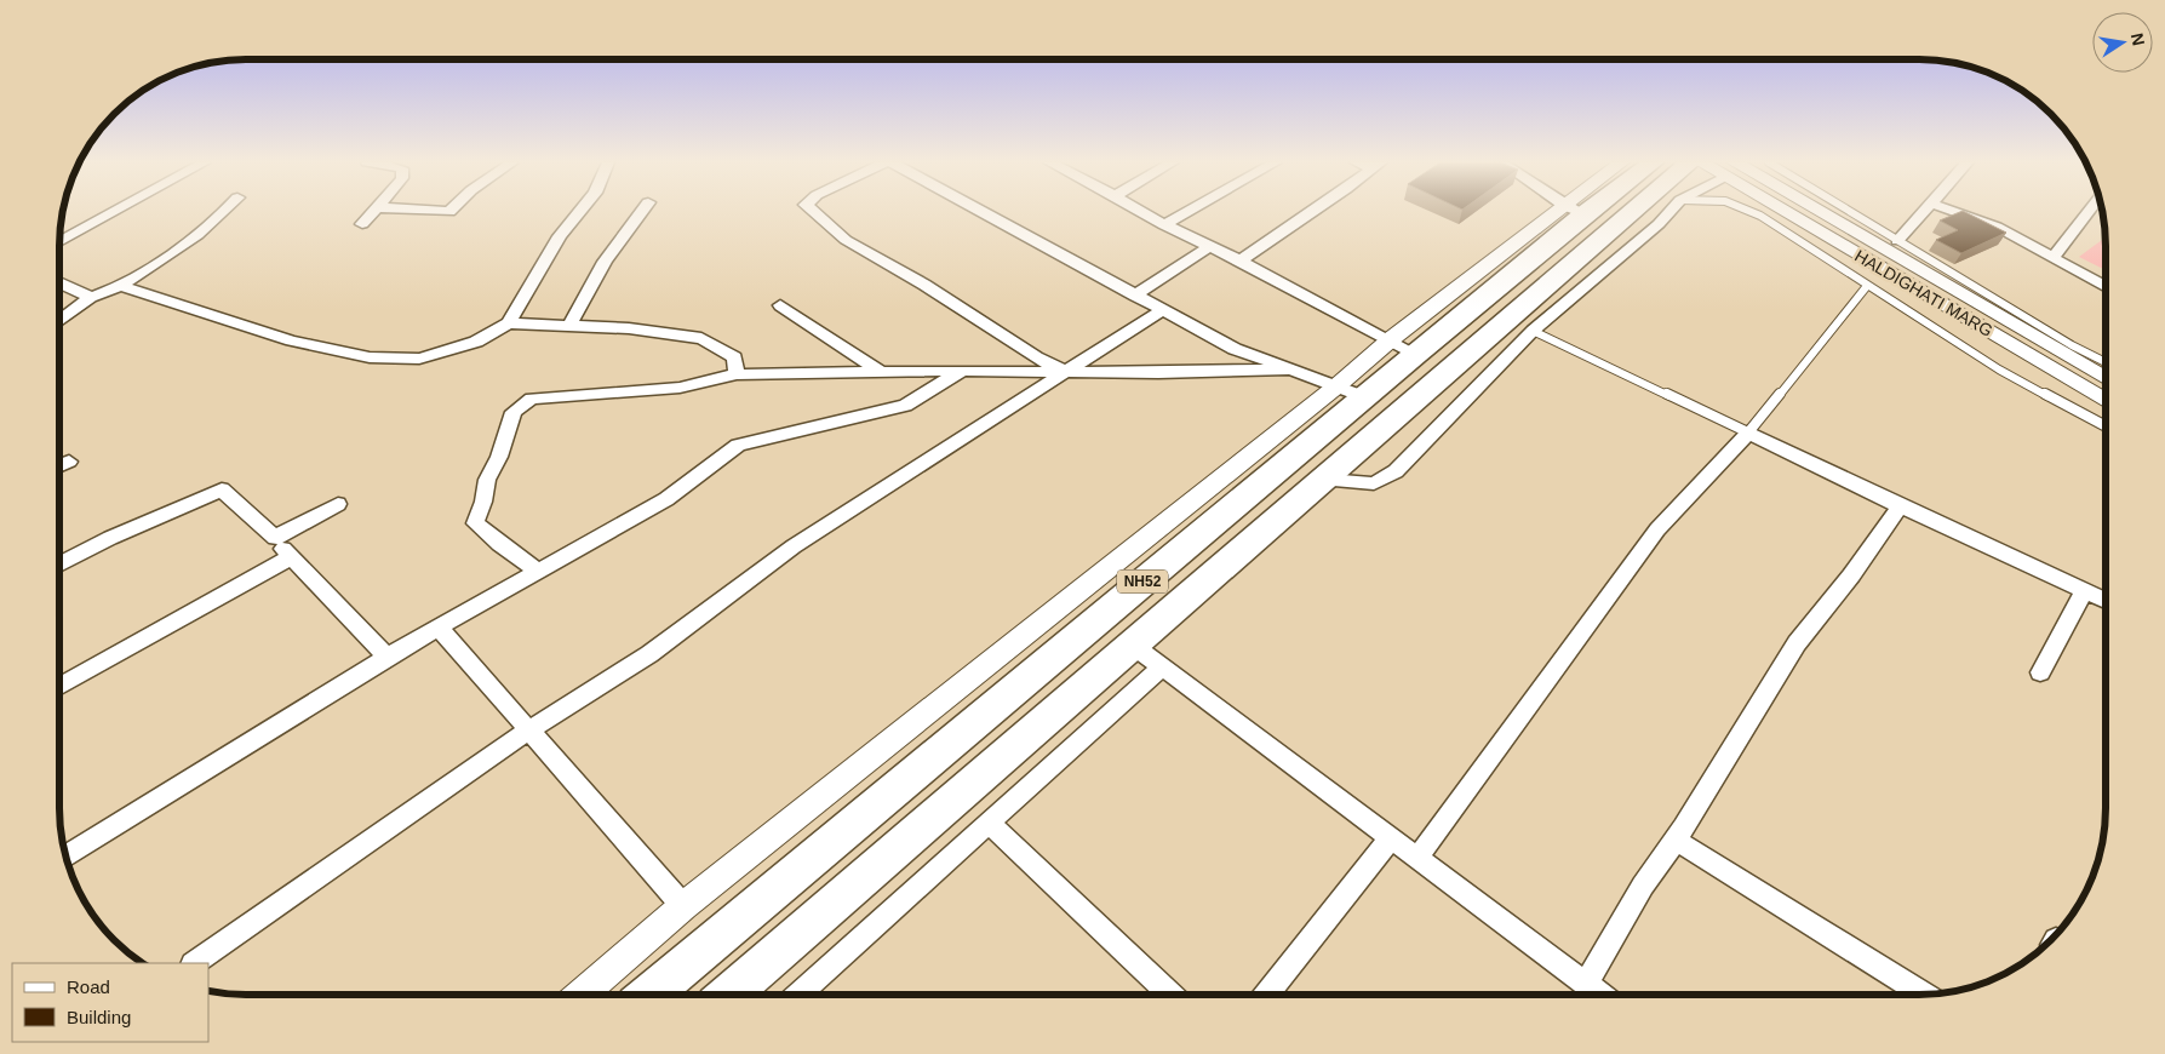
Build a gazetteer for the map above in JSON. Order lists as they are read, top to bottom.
{
  "streets": {
    "highway": ["NH52"],
    "street": ["HALDIGHATI MARG"]
  },
  "legend": ["Road", "Building"],
  "north": "right"
}
